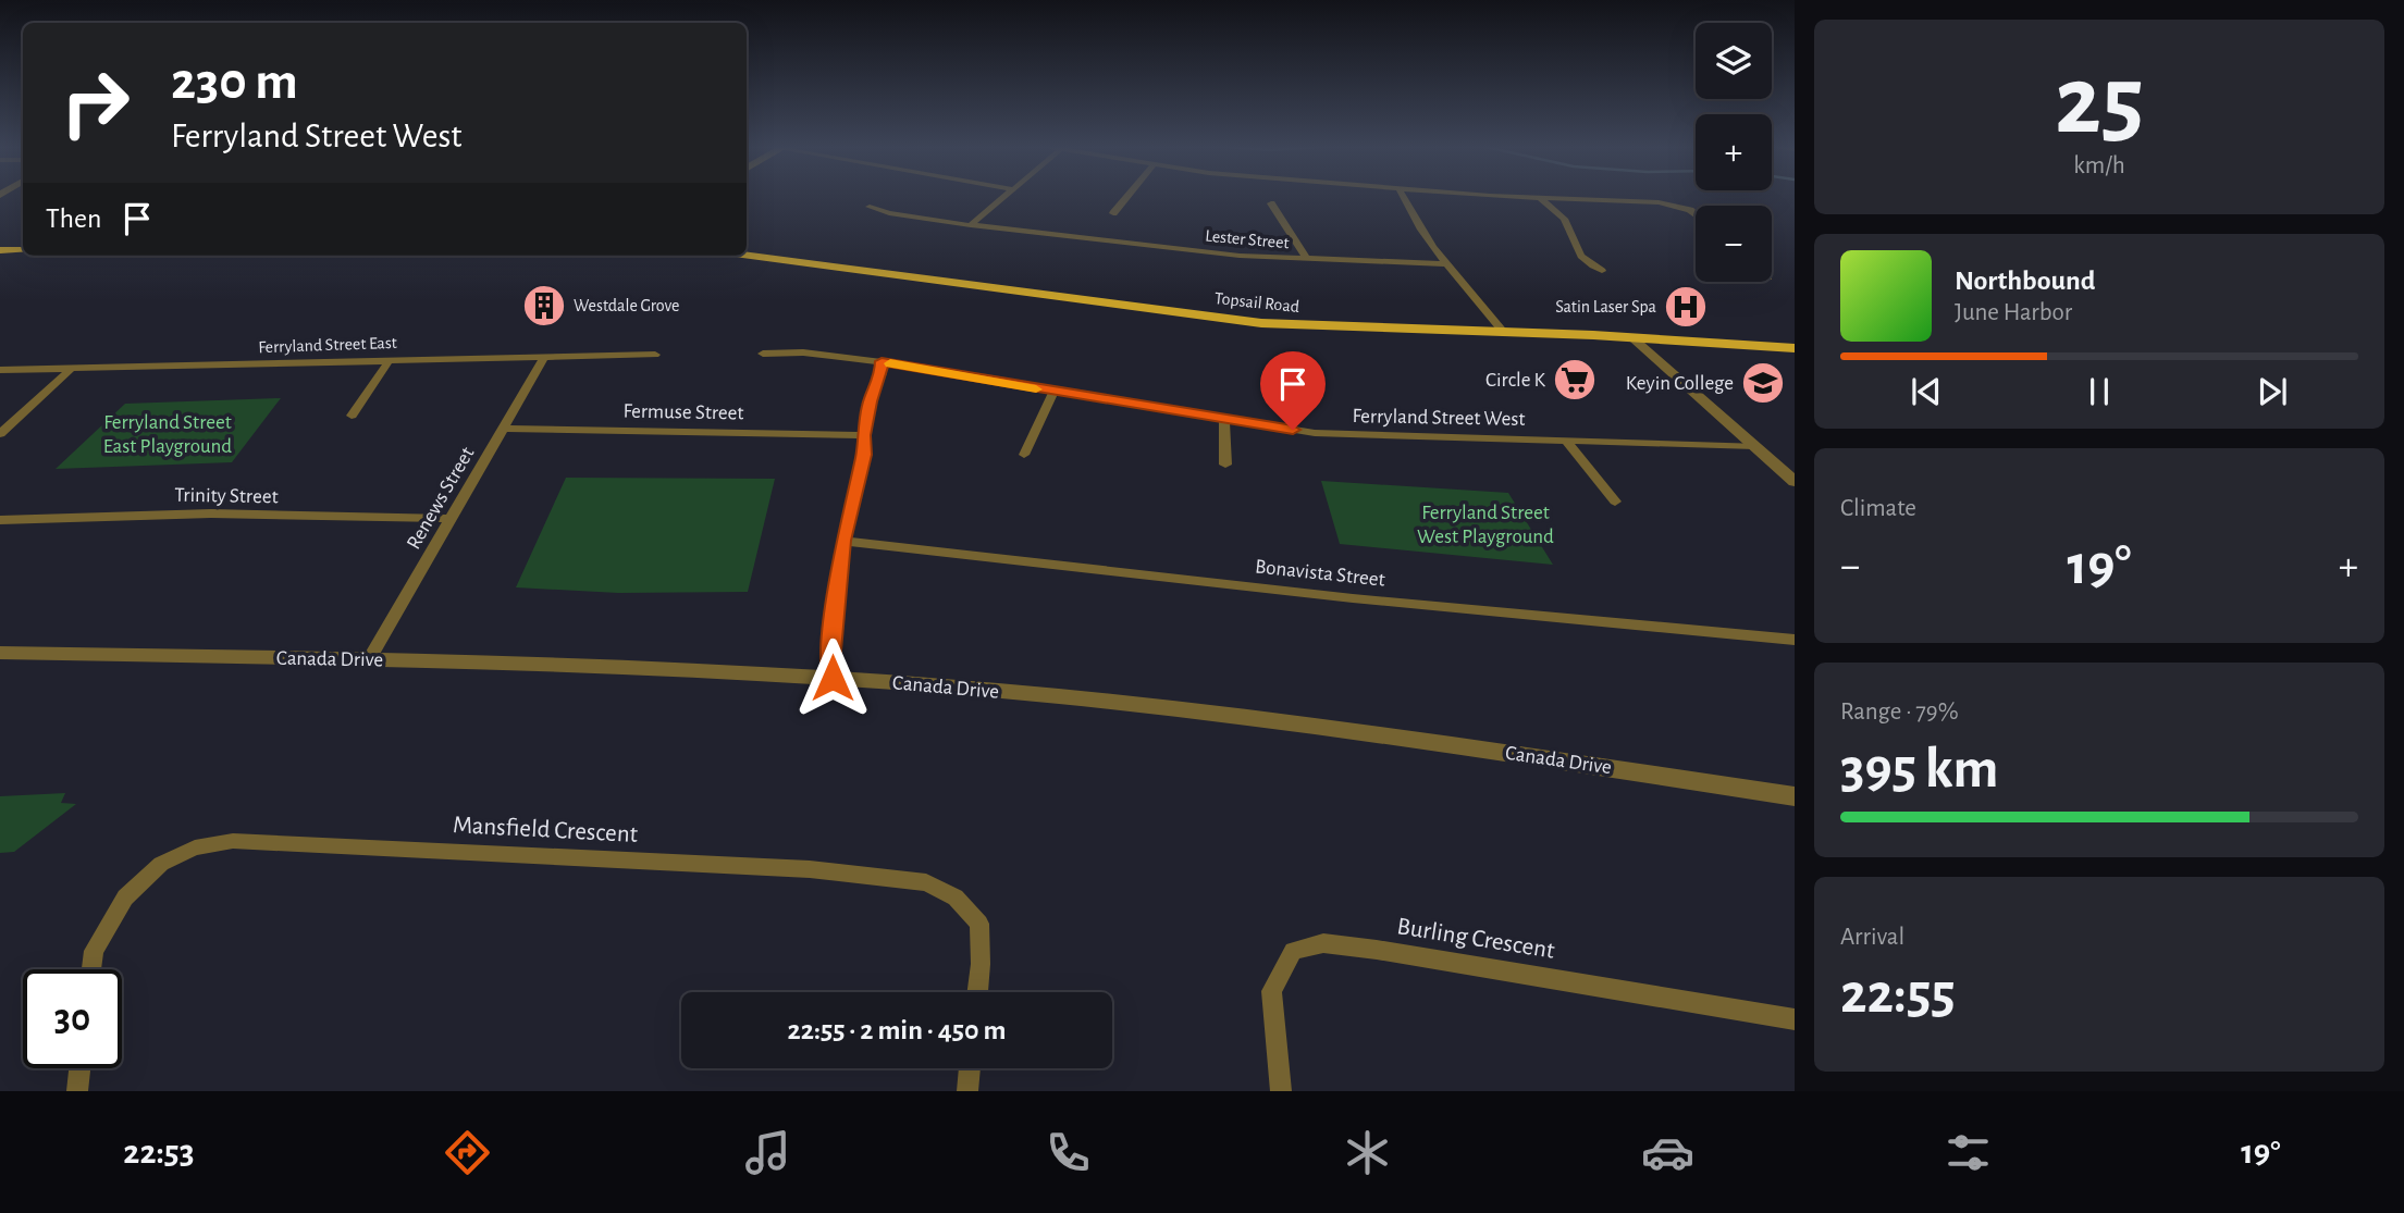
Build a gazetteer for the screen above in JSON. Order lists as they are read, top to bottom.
{
  "streets": {
    "main road": ["Topsail Road"],
    "street": [
      "Lester Street",
      "Ferryland Street East",
      "Fermuse Street",
      "Ferryland Street West",
      "Trinity Street",
      "Renews Street",
      "Bonavista Street",
      "Canada Drive",
      "Mansfield Crescent",
      "Burling Crescent"
    ]
  },
  "crossings": [
    ["Ferryland Street East", "Renews Street"],
    ["Fermuse Street", "Renews Street"],
    ["Trinity Street", "Renews Street"],
    ["Renews Street", "Canada Drive"]
  ],
  "parks": ["Ferryland Street East Playground", "Ferryland Street West Playground"],
  "places": {
    "building": ["Westdale Grove"],
    "hospital": ["Satin Laser Spa"],
    "supermarket": ["Circle K"],
    "school or university": ["Keyin College"]
  },
  "page": {
    "tile": [
      ["25", "km/h"],
      "Climate",
      ["Range · 79%", "395 km"],
      ["Arrival", "22:55"]
    ],
    "map_buttons": ["+", "−"],
    "turn": ["230 m", "Ferryland Street West"],
    "then": "Then",
    "song": ["Northbound", "June Harbor"],
    "heat": ["−", "19°", "+"],
    "limit": "30",
    "trip": "22:55 · 2 min · 450 m",
    "tabs": ["22:53", "19°"]
  }
}
